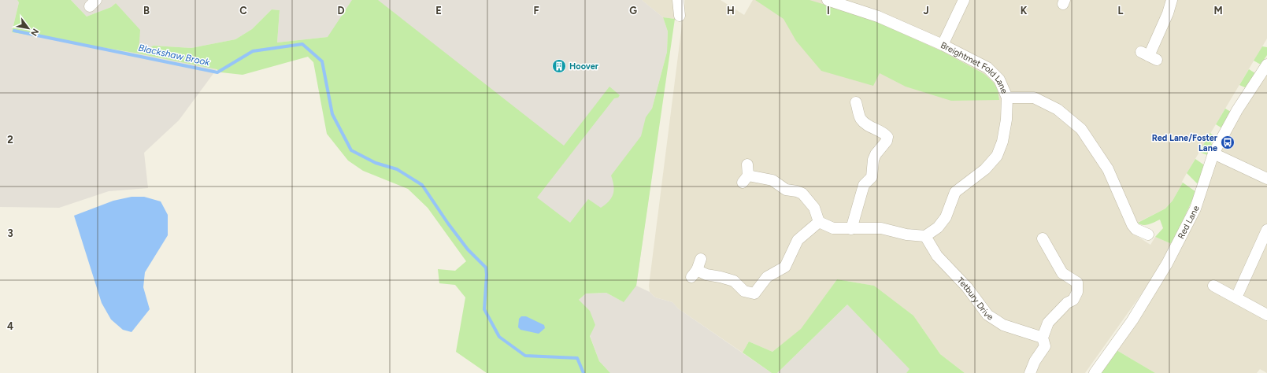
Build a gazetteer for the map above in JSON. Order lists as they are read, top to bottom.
{
  "streets": {
    "street": ["Breightmet Fold Lane", "Red Lane", "Tetbury Drive"]
  },
  "water": ["Blackshaw Brook"],
  "places": {
    "building": ["Hoover"],
    "bus stop": ["Red Lane/Foster Lane"]
  },
  "north": "bottom right",
  "grid": {
    "columns": [
      "B",
      "C",
      "D",
      "E",
      "F",
      "G",
      "H",
      "I",
      "J",
      "K",
      "L",
      "M"
    ],
    "rows": ["2", "3", "4"]
  }
}
